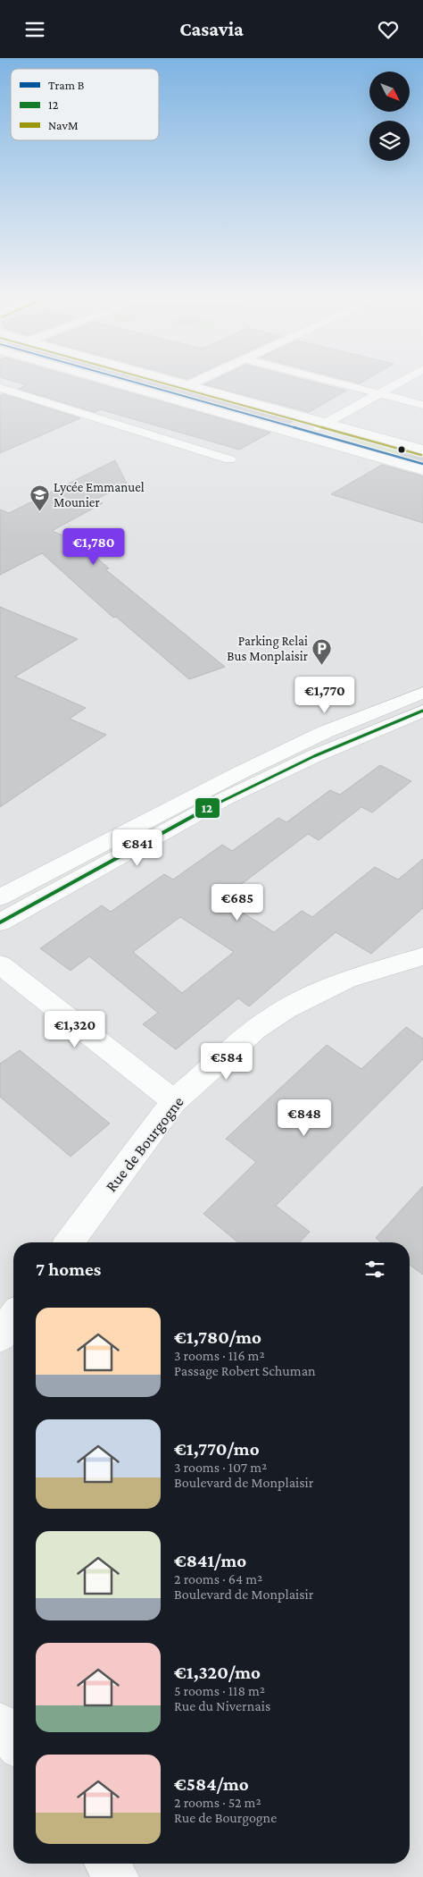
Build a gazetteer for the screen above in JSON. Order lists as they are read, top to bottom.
{
  "streets": {
    "street": ["Rue de Bourgogne"]
  },
  "places": {
    "school or university": ["Lycée Emmanuel Mounier"],
    "parking": ["Parking Relai Bus Monplaisir"]
  },
  "lines": ["tram line B", "transit line NavM", "transit line 12"],
  "legend": ["Tram B", "12", "NavM"],
  "north": "bottom right",
  "page": {
    "header": "Casavia",
    "price": [
      "€1,780",
      "€1,770",
      "€841",
      "€685",
      "€1,320",
      "€584",
      "€848"
    ],
    "heading": "7 homes",
    "list": [
      {
        "name": "€1,780/mo",
        "note": "3 rooms · 116 m² · Passage Robert Schuman"
      },
      {
        "name": "€1,770/mo",
        "note": "3 rooms · 107 m² · Boulevard de Monplaisir"
      },
      {
        "name": "€841/mo",
        "note": "2 rooms · 64 m² · Boulevard de Monplaisir"
      },
      {
        "name": "€1,320/mo",
        "note": "5 rooms · 118 m² · Rue du Nivernais"
      },
      {
        "name": "€584/mo",
        "note": "2 rooms · 52 m² · Rue de Bourgogne"
      }
    ]
  }
}
